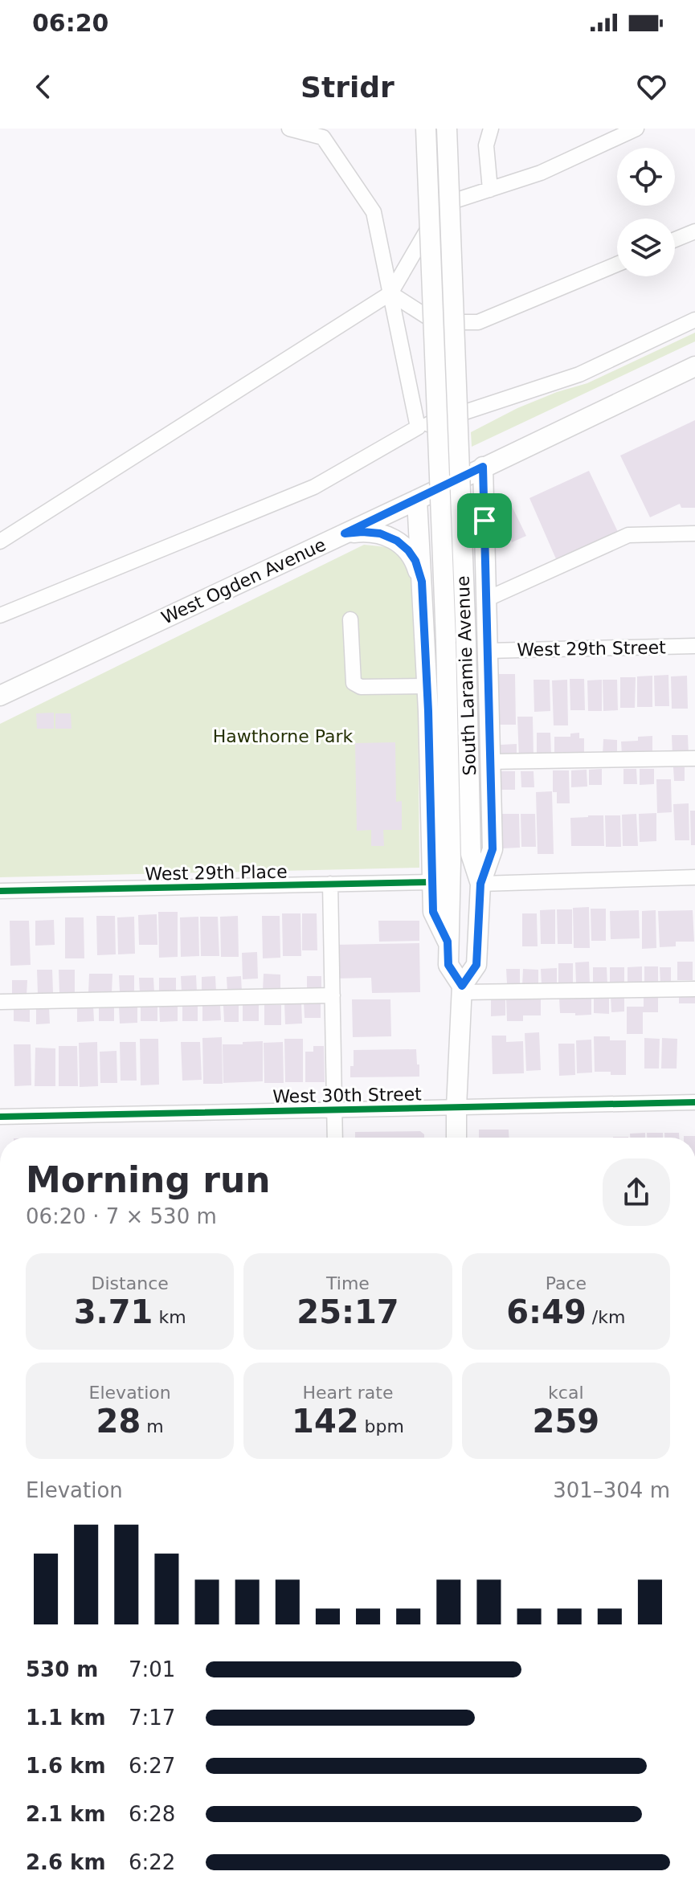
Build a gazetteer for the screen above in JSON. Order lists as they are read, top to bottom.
{
  "streets": {
    "main road": ["West Ogden Avenue", "South Laramie Avenue"],
    "street": ["West 29th Street", "West 29th Place", "West 30th Street"]
  },
  "crossings": [
    ["South Laramie Avenue", "West 30th Street"]
  ],
  "parks": ["Hawthorne Park"],
  "page": {
    "status": "06:20",
    "header": "Stridr",
    "heading": ["Morning run", "06:20 · 7 × 530 m"],
    "stats": [
      ["Distance", "3.71 km"],
      ["Time", "25:17"],
      ["Pace", "6:49 /km"],
      ["Elevation", "28 m"],
      ["Heart rate", "142 bpm"],
      ["kcal", "259"]
    ],
    "chart": ["Elevation", "301–304 m"],
    "list": [
      {
        "name": "530 m",
        "note": "7:01"
      },
      {
        "name": "1.1 km",
        "note": "7:17"
      },
      {
        "name": "1.6 km",
        "note": "6:27"
      },
      {
        "name": "2.1 km",
        "note": "6:28"
      },
      {
        "name": "2.6 km",
        "note": "6:22"
      }
    ]
  }
}
